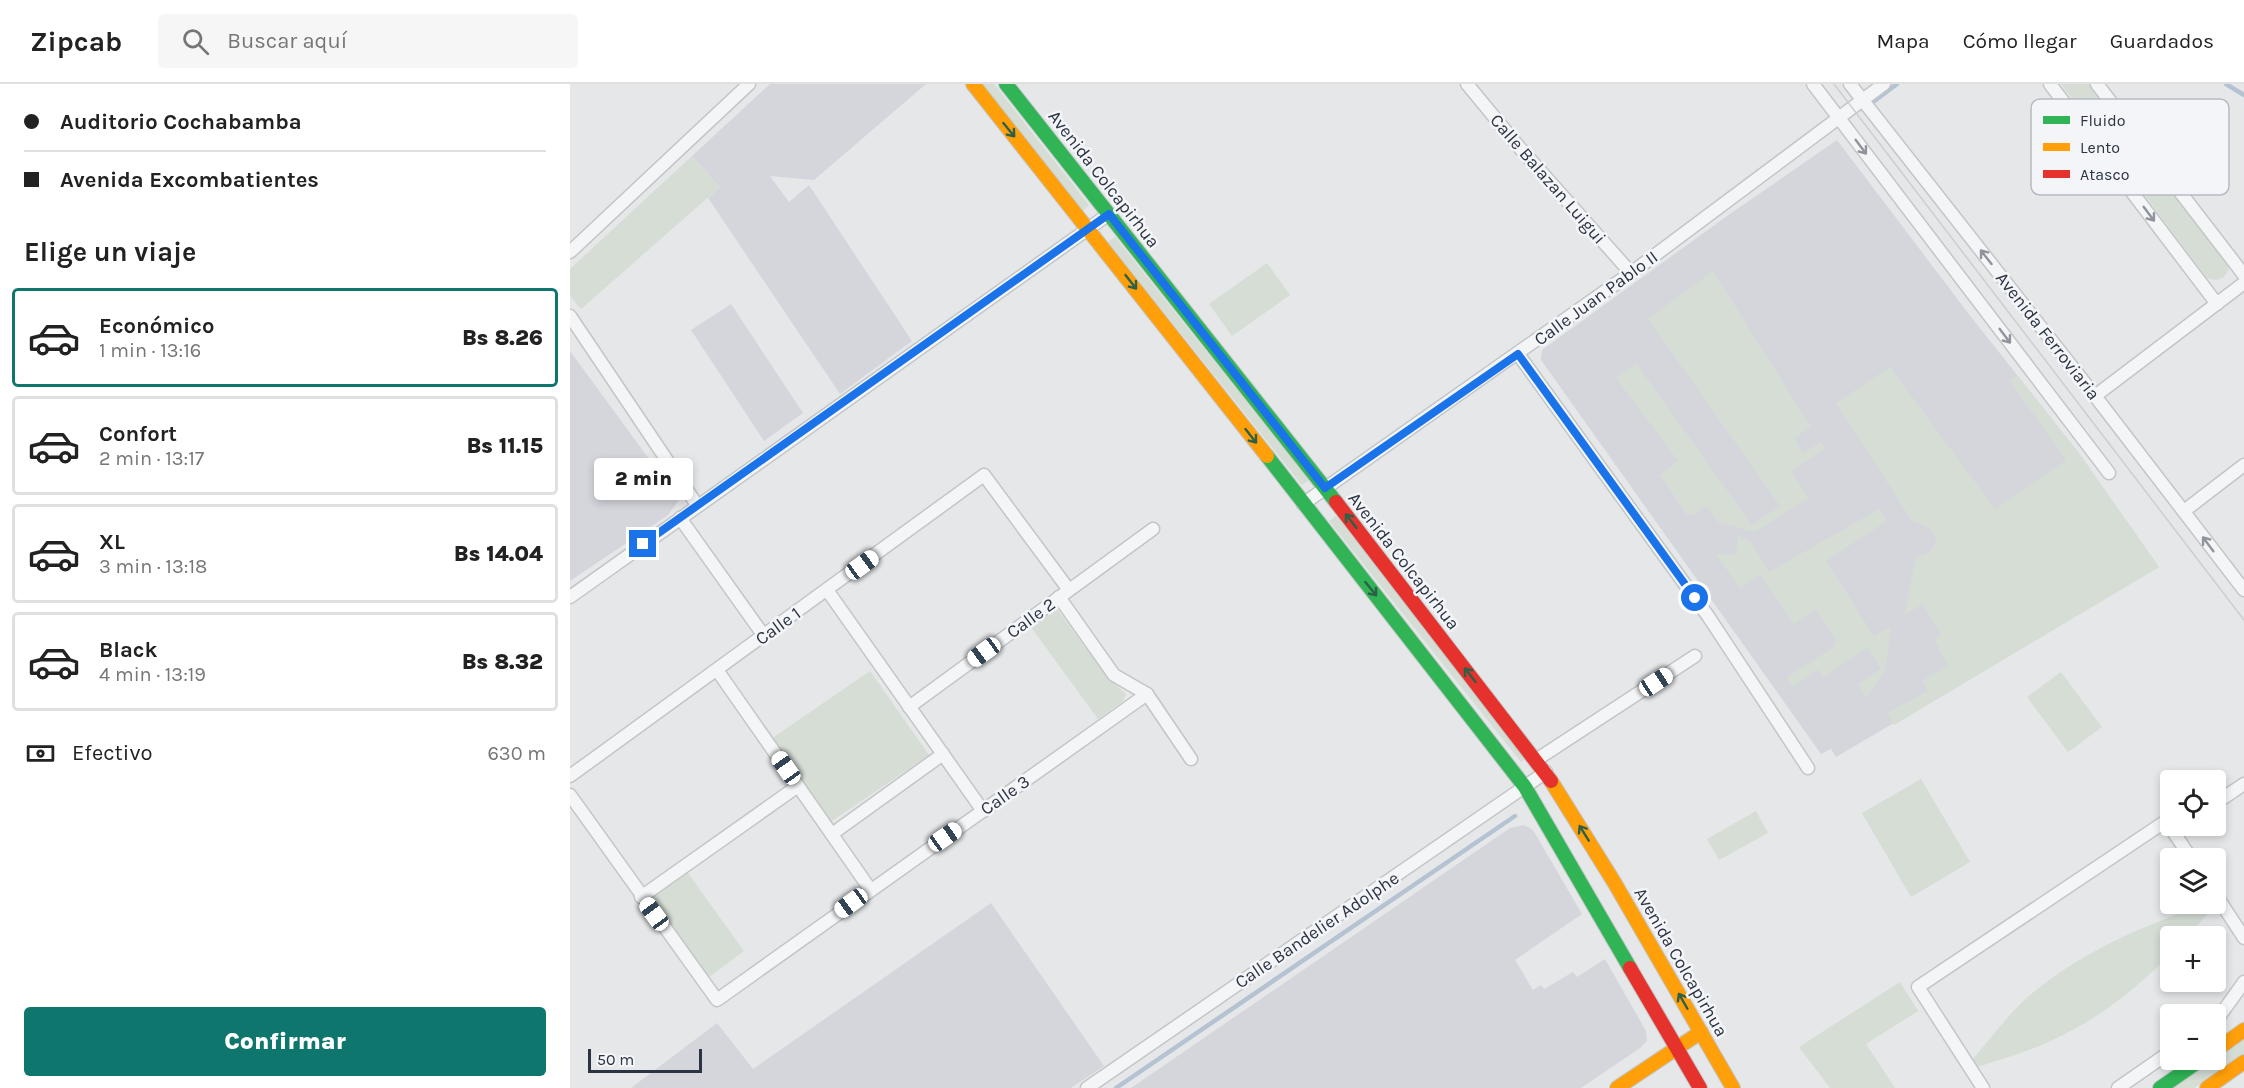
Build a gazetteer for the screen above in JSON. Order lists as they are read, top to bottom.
{
  "streets": {
    "main road": ["Avenida Colcapirhua"],
    "street": [
      "Calle Balazan Luigui",
      "Calle Juan Pablo II",
      "Avenida Ferroviaria",
      "Calle 2",
      "Calle 1",
      "Calle 3",
      "Calle Bandelier Adolphe"
    ]
  },
  "crossings": [
    ["Avenida Colcapirhua", "Calle Juan Pablo II"],
    ["Avenida Colcapirhua", "Calle Bandelier Adolphe"],
    ["Calle Balazan Luigui", "Calle Juan Pablo II"],
    ["Calle Juan Pablo II", "Avenida Ferroviaria"],
    ["Calle 2", "Calle 1"]
  ],
  "legend": ["Fluido", "Lento", "Atasco"],
  "scale_bar": "50 m",
  "page": {
    "header": "Zipcab",
    "search": "Buscar aquí",
    "nav": ["Mapa", "Cómo llegar", "Guardados"],
    "banner": ["Auditorio Cochabamba", "Avenida Excombatientes"],
    "heading": "Elige un viaje",
    "list": [
      {
        "name": "Económico",
        "note": "1 min · 13:16",
        "value": "Bs 8.26"
      },
      {
        "name": "Confort",
        "note": "2 min · 13:17",
        "value": "Bs 11.15"
      },
      {
        "name": "XL",
        "note": "3 min · 13:18",
        "value": "Bs 14.04"
      },
      {
        "name": "Black",
        "note": "4 min · 13:19",
        "value": "Bs 8.32"
      }
    ],
    "bubble": "2 min",
    "pay": ["Efectivo", "630 m"],
    "map_buttons": ["+", "−"],
    "buttons": "Confirmar",
    "scale": "50 m"
  }
}
